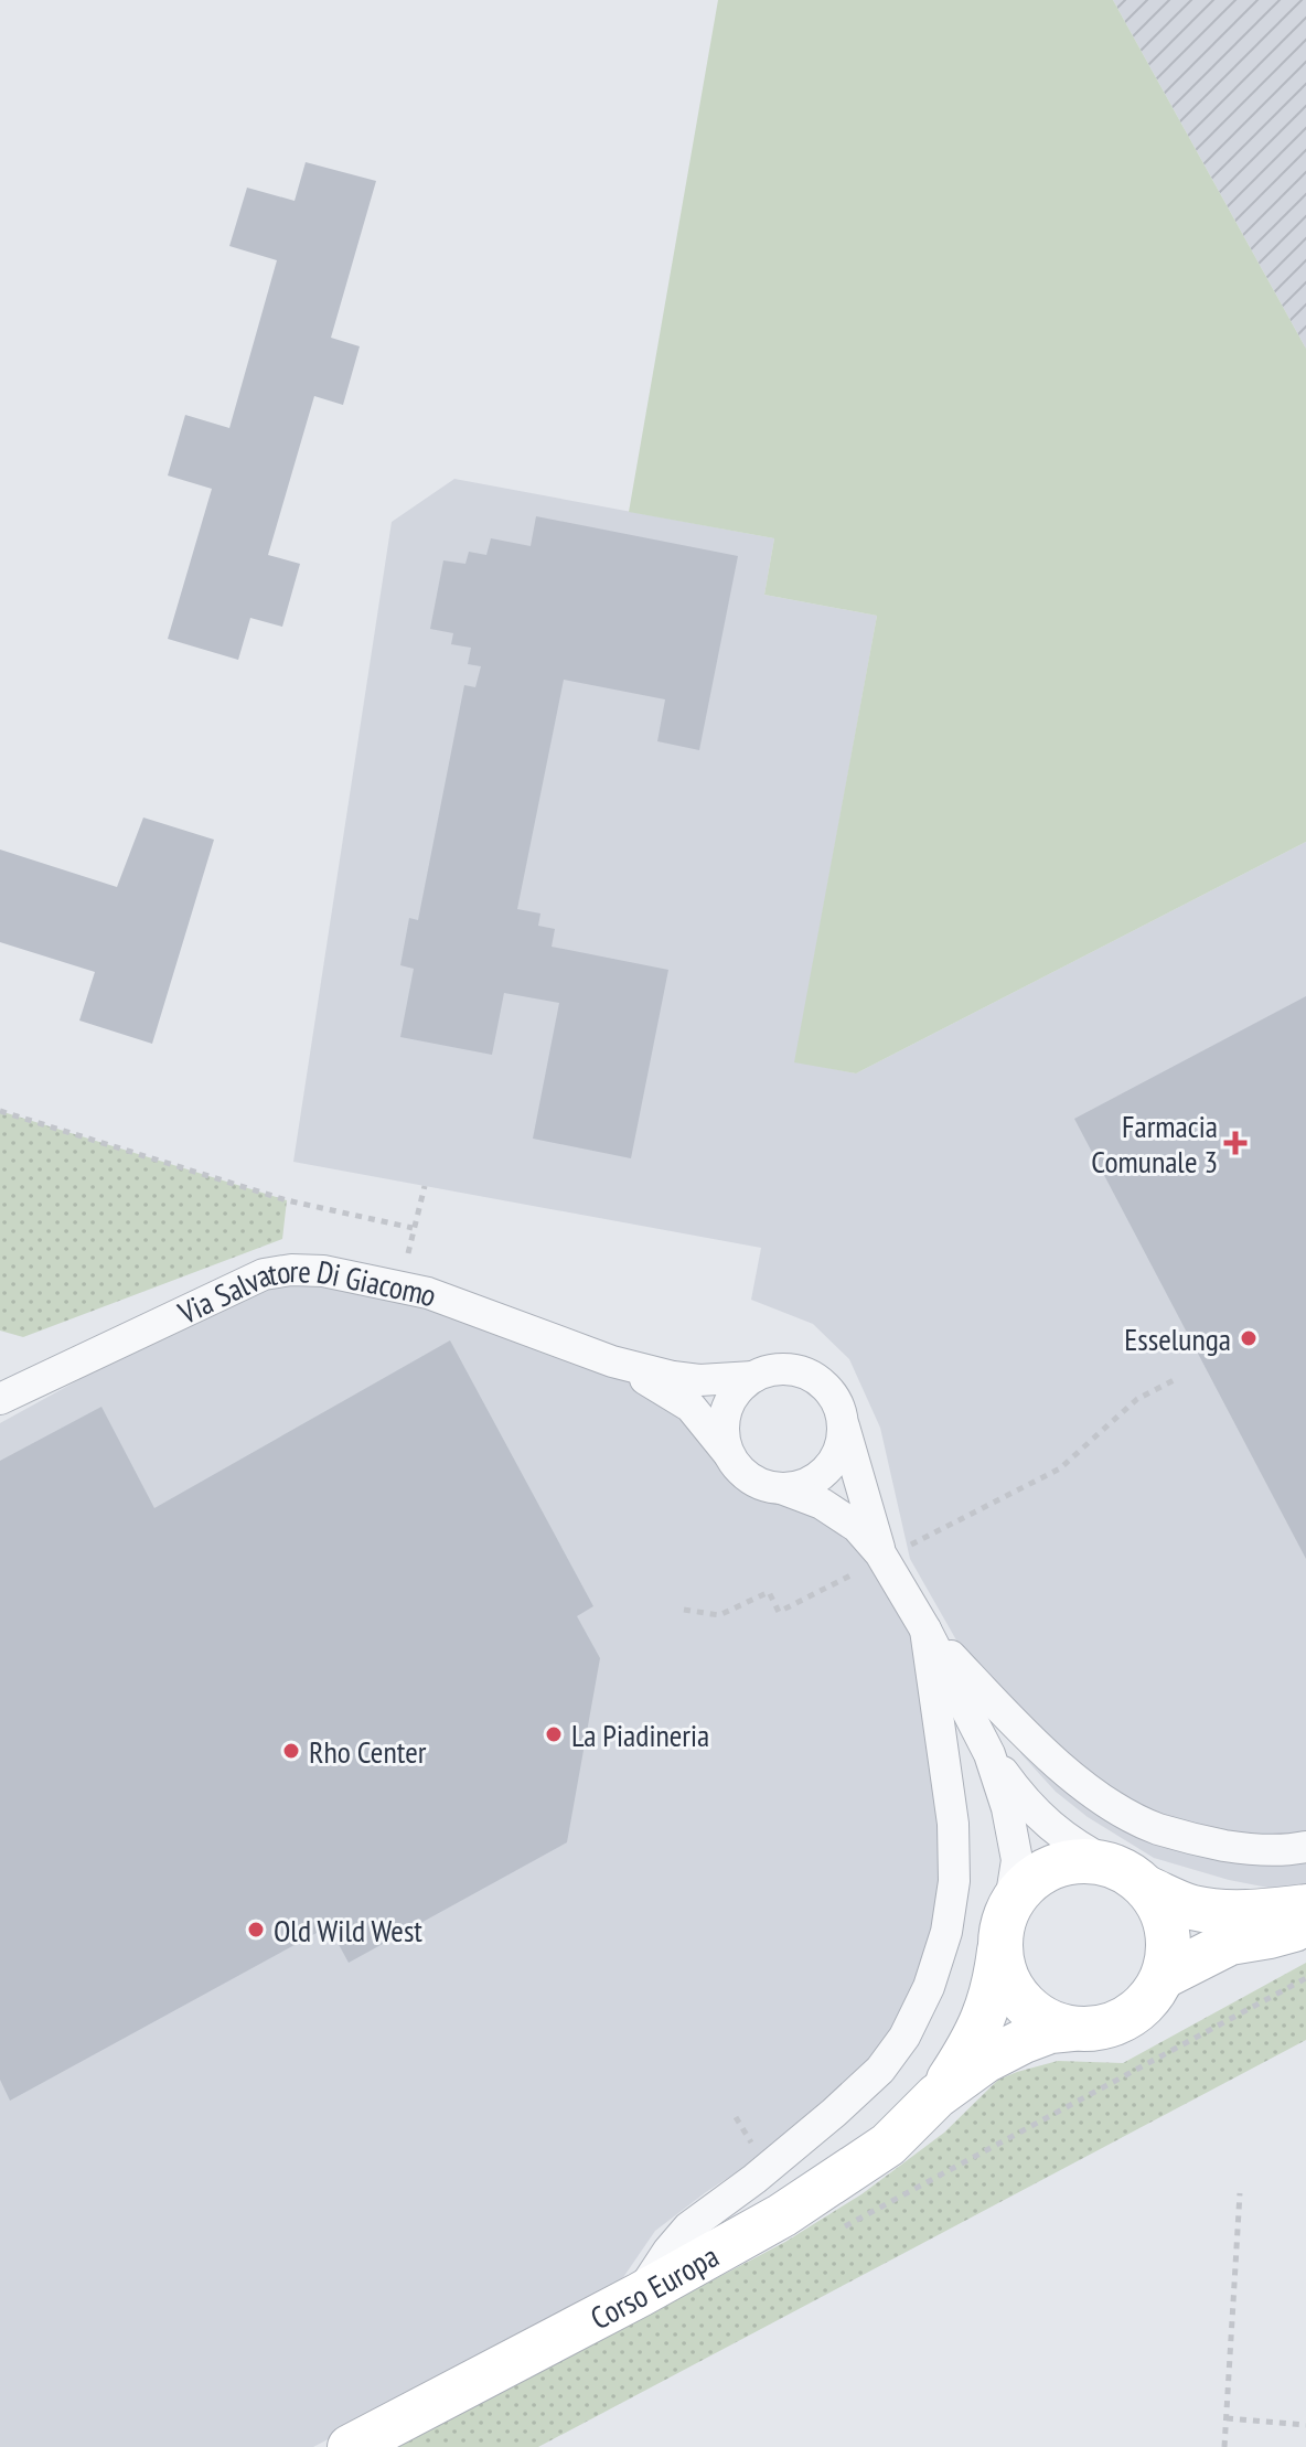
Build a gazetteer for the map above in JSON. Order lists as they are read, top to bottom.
{
  "streets": {
    "main road": ["Corso Europa"],
    "street": ["Via Salvatore Di Giacomo"]
  },
  "places": {
    "health": ["Farmacia Comunale 3"],
    "other": [
      "Esselunga",
      "La Piadineria",
      "Rho Center",
      "Old Wild West"
    ]
  }
}
